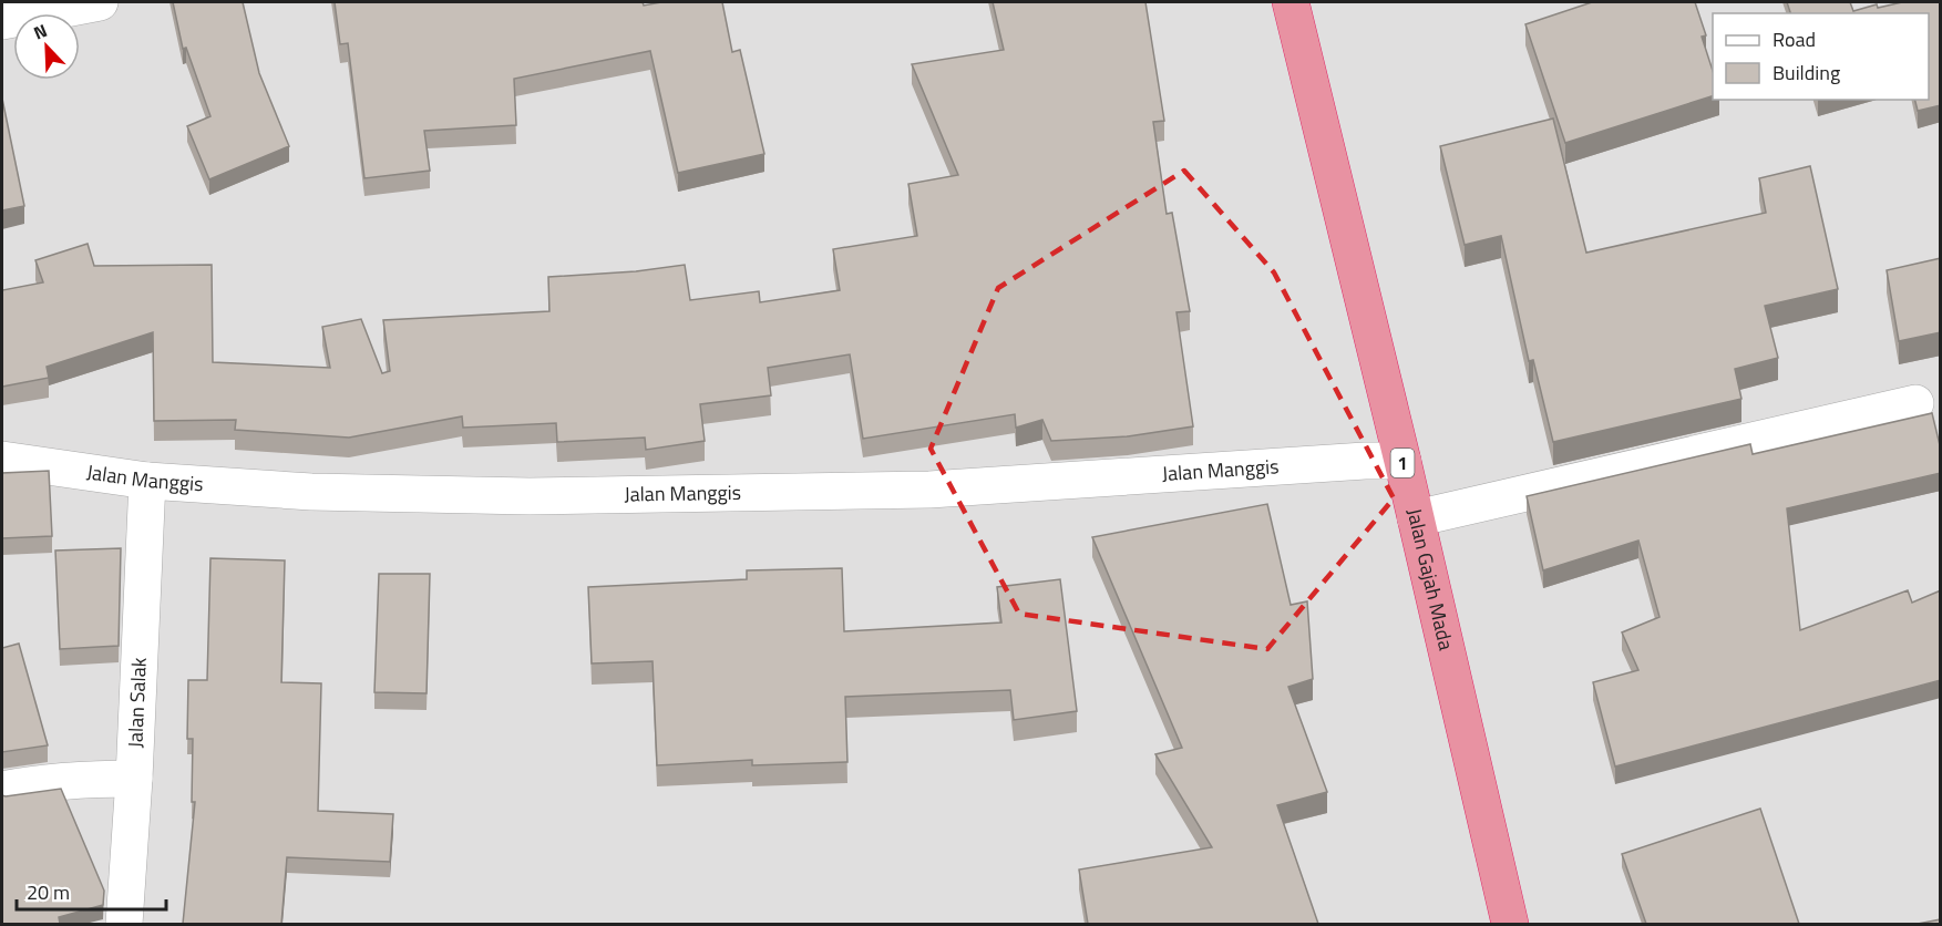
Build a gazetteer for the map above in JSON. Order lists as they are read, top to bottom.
{
  "streets": {
    "highway": ["1", "Jalan Gajah Mada"],
    "street": ["Jalan Manggis", "Jalan Salak"]
  },
  "crossings": [
    ["Jalan Manggis", "Jalan Gajah Mada"],
    ["Jalan Manggis", "Jalan Salak"]
  ],
  "legend": ["Road", "Building"],
  "scale_bar": "20 m",
  "north": "top left"
}
